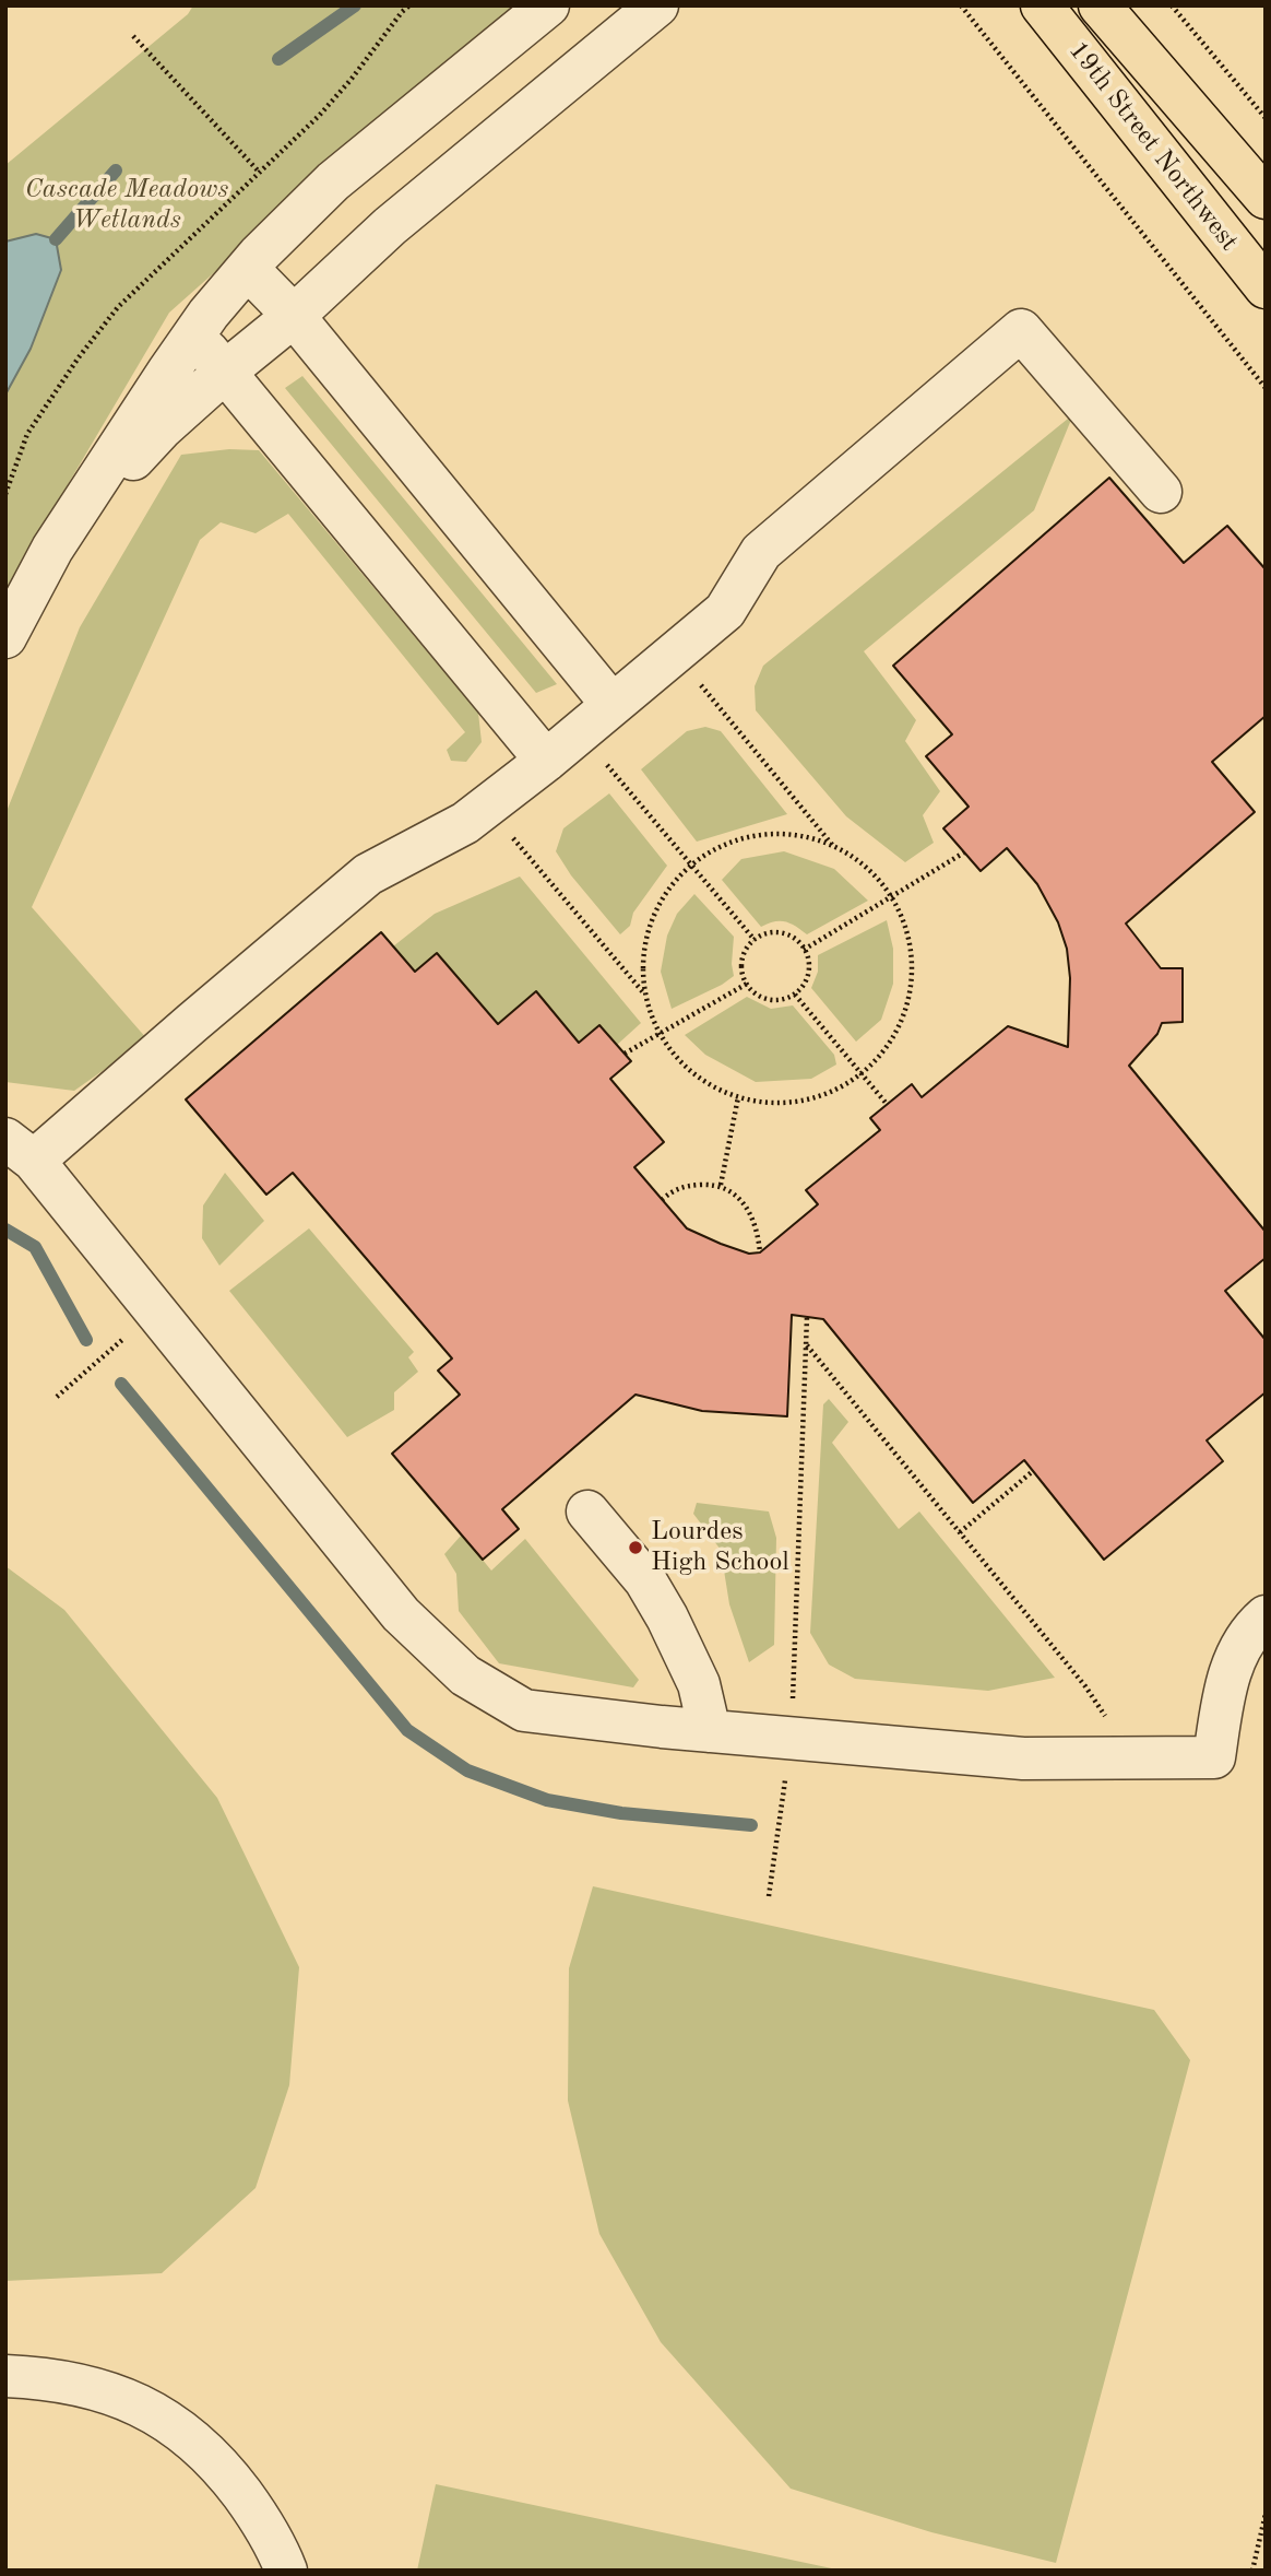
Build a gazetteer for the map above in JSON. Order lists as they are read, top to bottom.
{
  "streets": {
    "main road": ["19th Street Northwest"]
  },
  "parks": ["Cascade Meadows Wetlands"],
  "places": ["Lourdes High School"]
}
